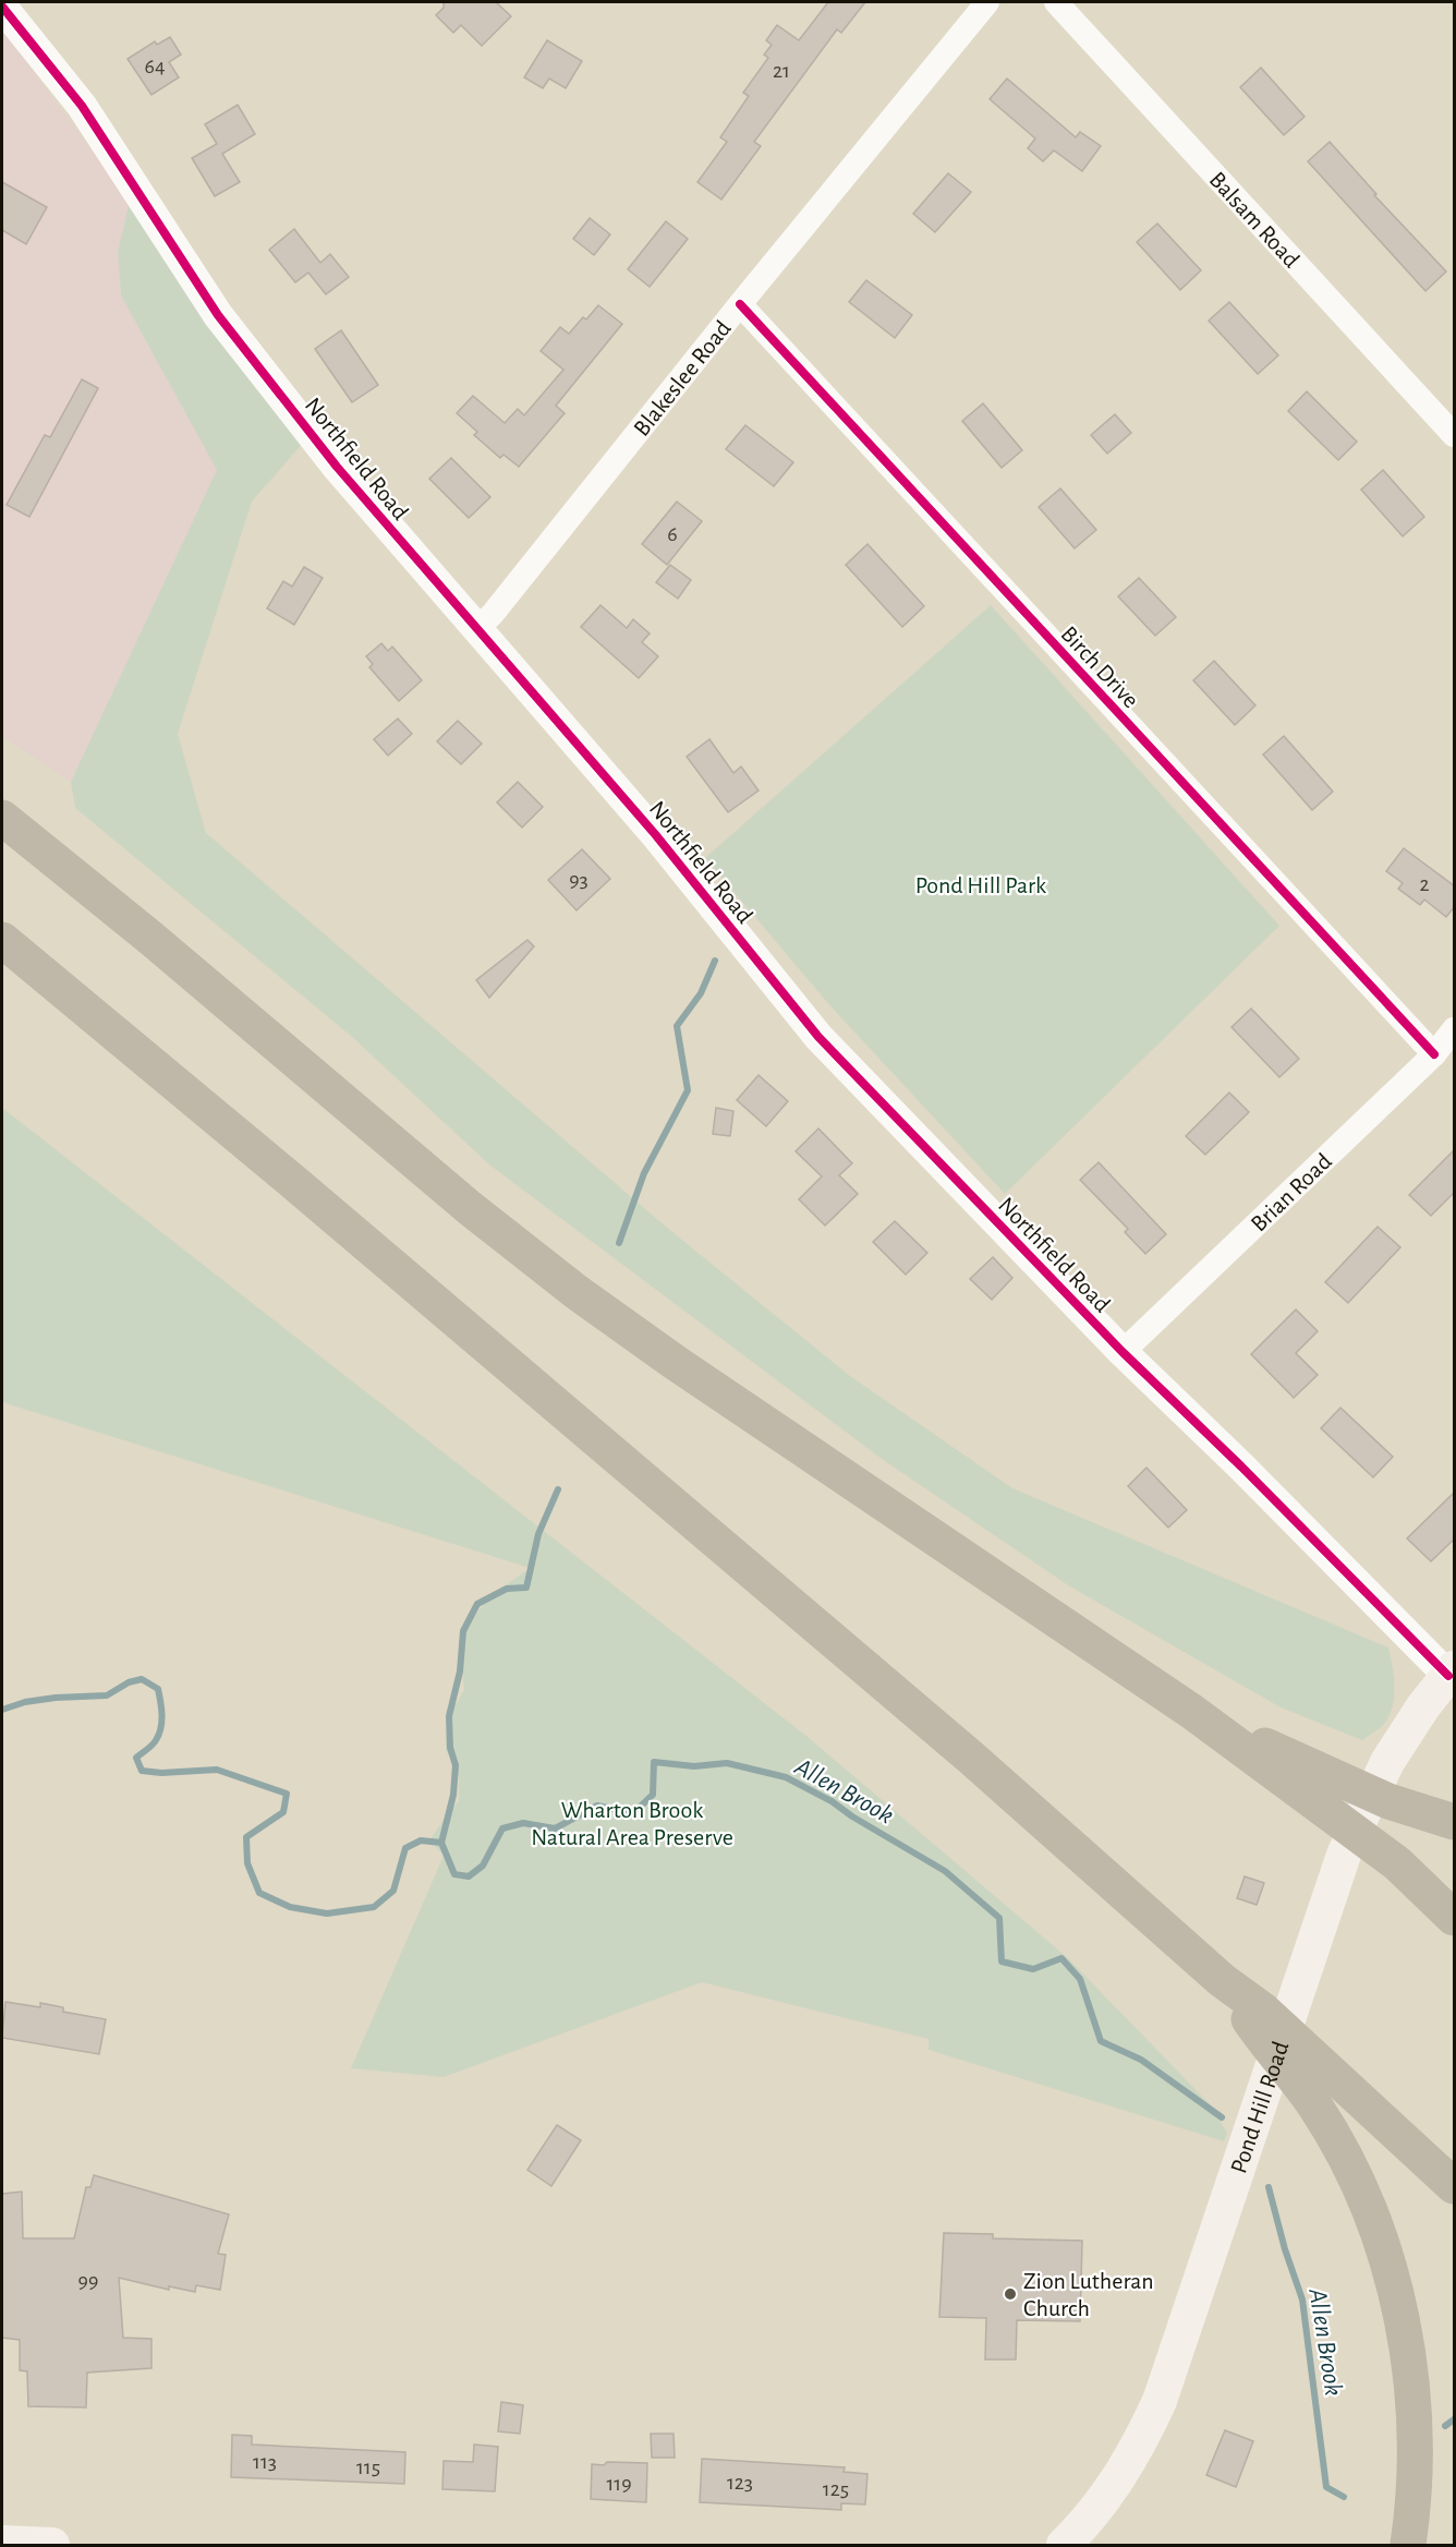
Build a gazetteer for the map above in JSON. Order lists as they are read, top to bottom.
{
  "streets": {
    "main road": ["Pond Hill Road"],
    "street": [
      "Balsam Road",
      "Blakeslee Road",
      "Northfield Road",
      "Birch Drive",
      "Brian Road"
    ]
  },
  "crossings": [
    ["Blakeslee Road", "Northfield Road"],
    ["Blakeslee Road", "Birch Drive"],
    ["Northfield Road", "Brian Road"],
    ["Northfield Road", "Pond Hill Road"],
    ["Birch Drive", "Brian Road"]
  ],
  "water": ["Allen Brook"],
  "parks": ["Pond Hill Park", "Wharton Brook Natural Area Preserve"],
  "places": ["Zion Lutheran Church"],
  "house_numbers": [
    "64",
    "21",
    "6",
    "93",
    "2",
    "99",
    "113",
    "115",
    "123",
    "119",
    "125"
  ]
}
